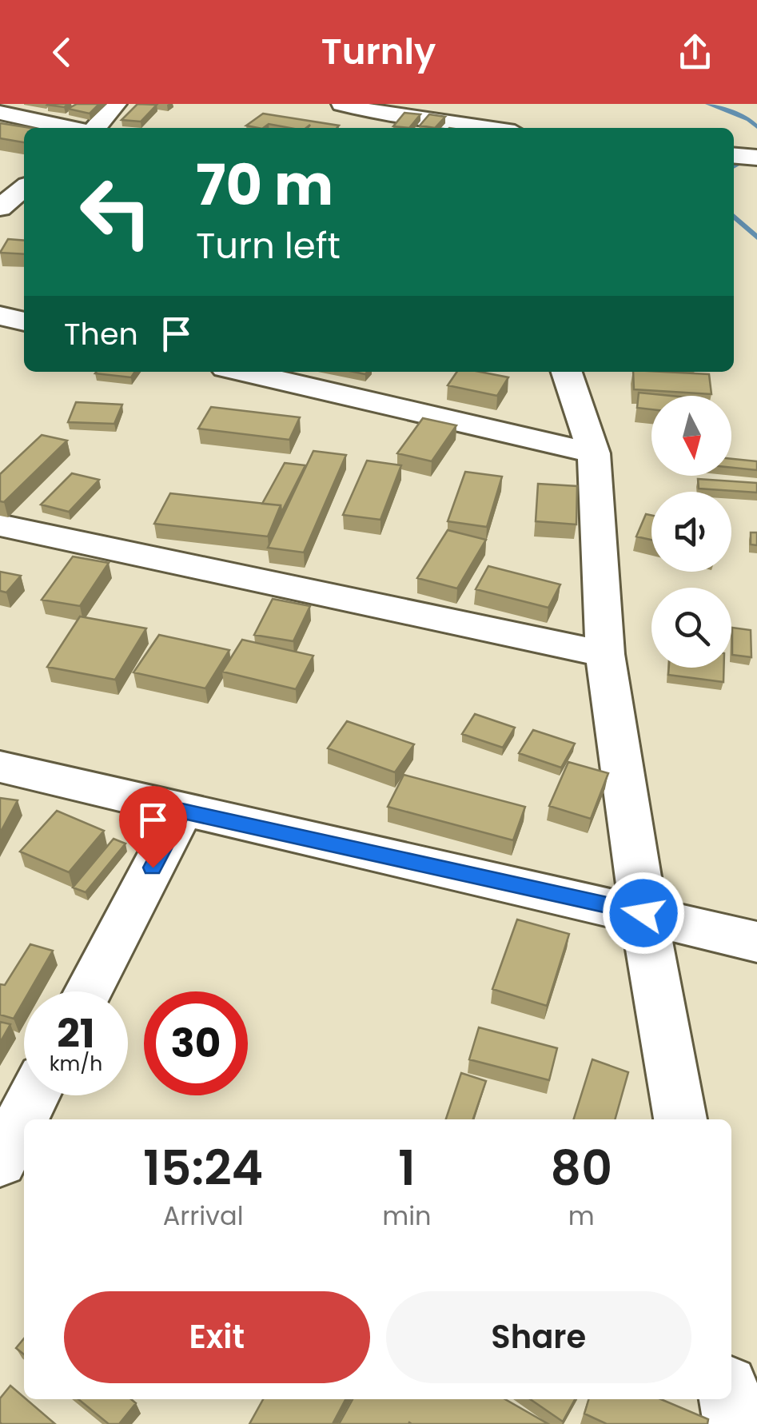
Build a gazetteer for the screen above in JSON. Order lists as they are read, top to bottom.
{
  "north": "bottom",
  "page": {
    "header": "Turnly",
    "turn": ["70 m", "Turn left"],
    "then": "Then",
    "speed": "21 km/h",
    "limit": "30",
    "eta": [
      "15:24",
      "Arrival",
      "1",
      "min",
      "80",
      "m"
    ],
    "buttons": ["Exit", "Share"]
  }
}
